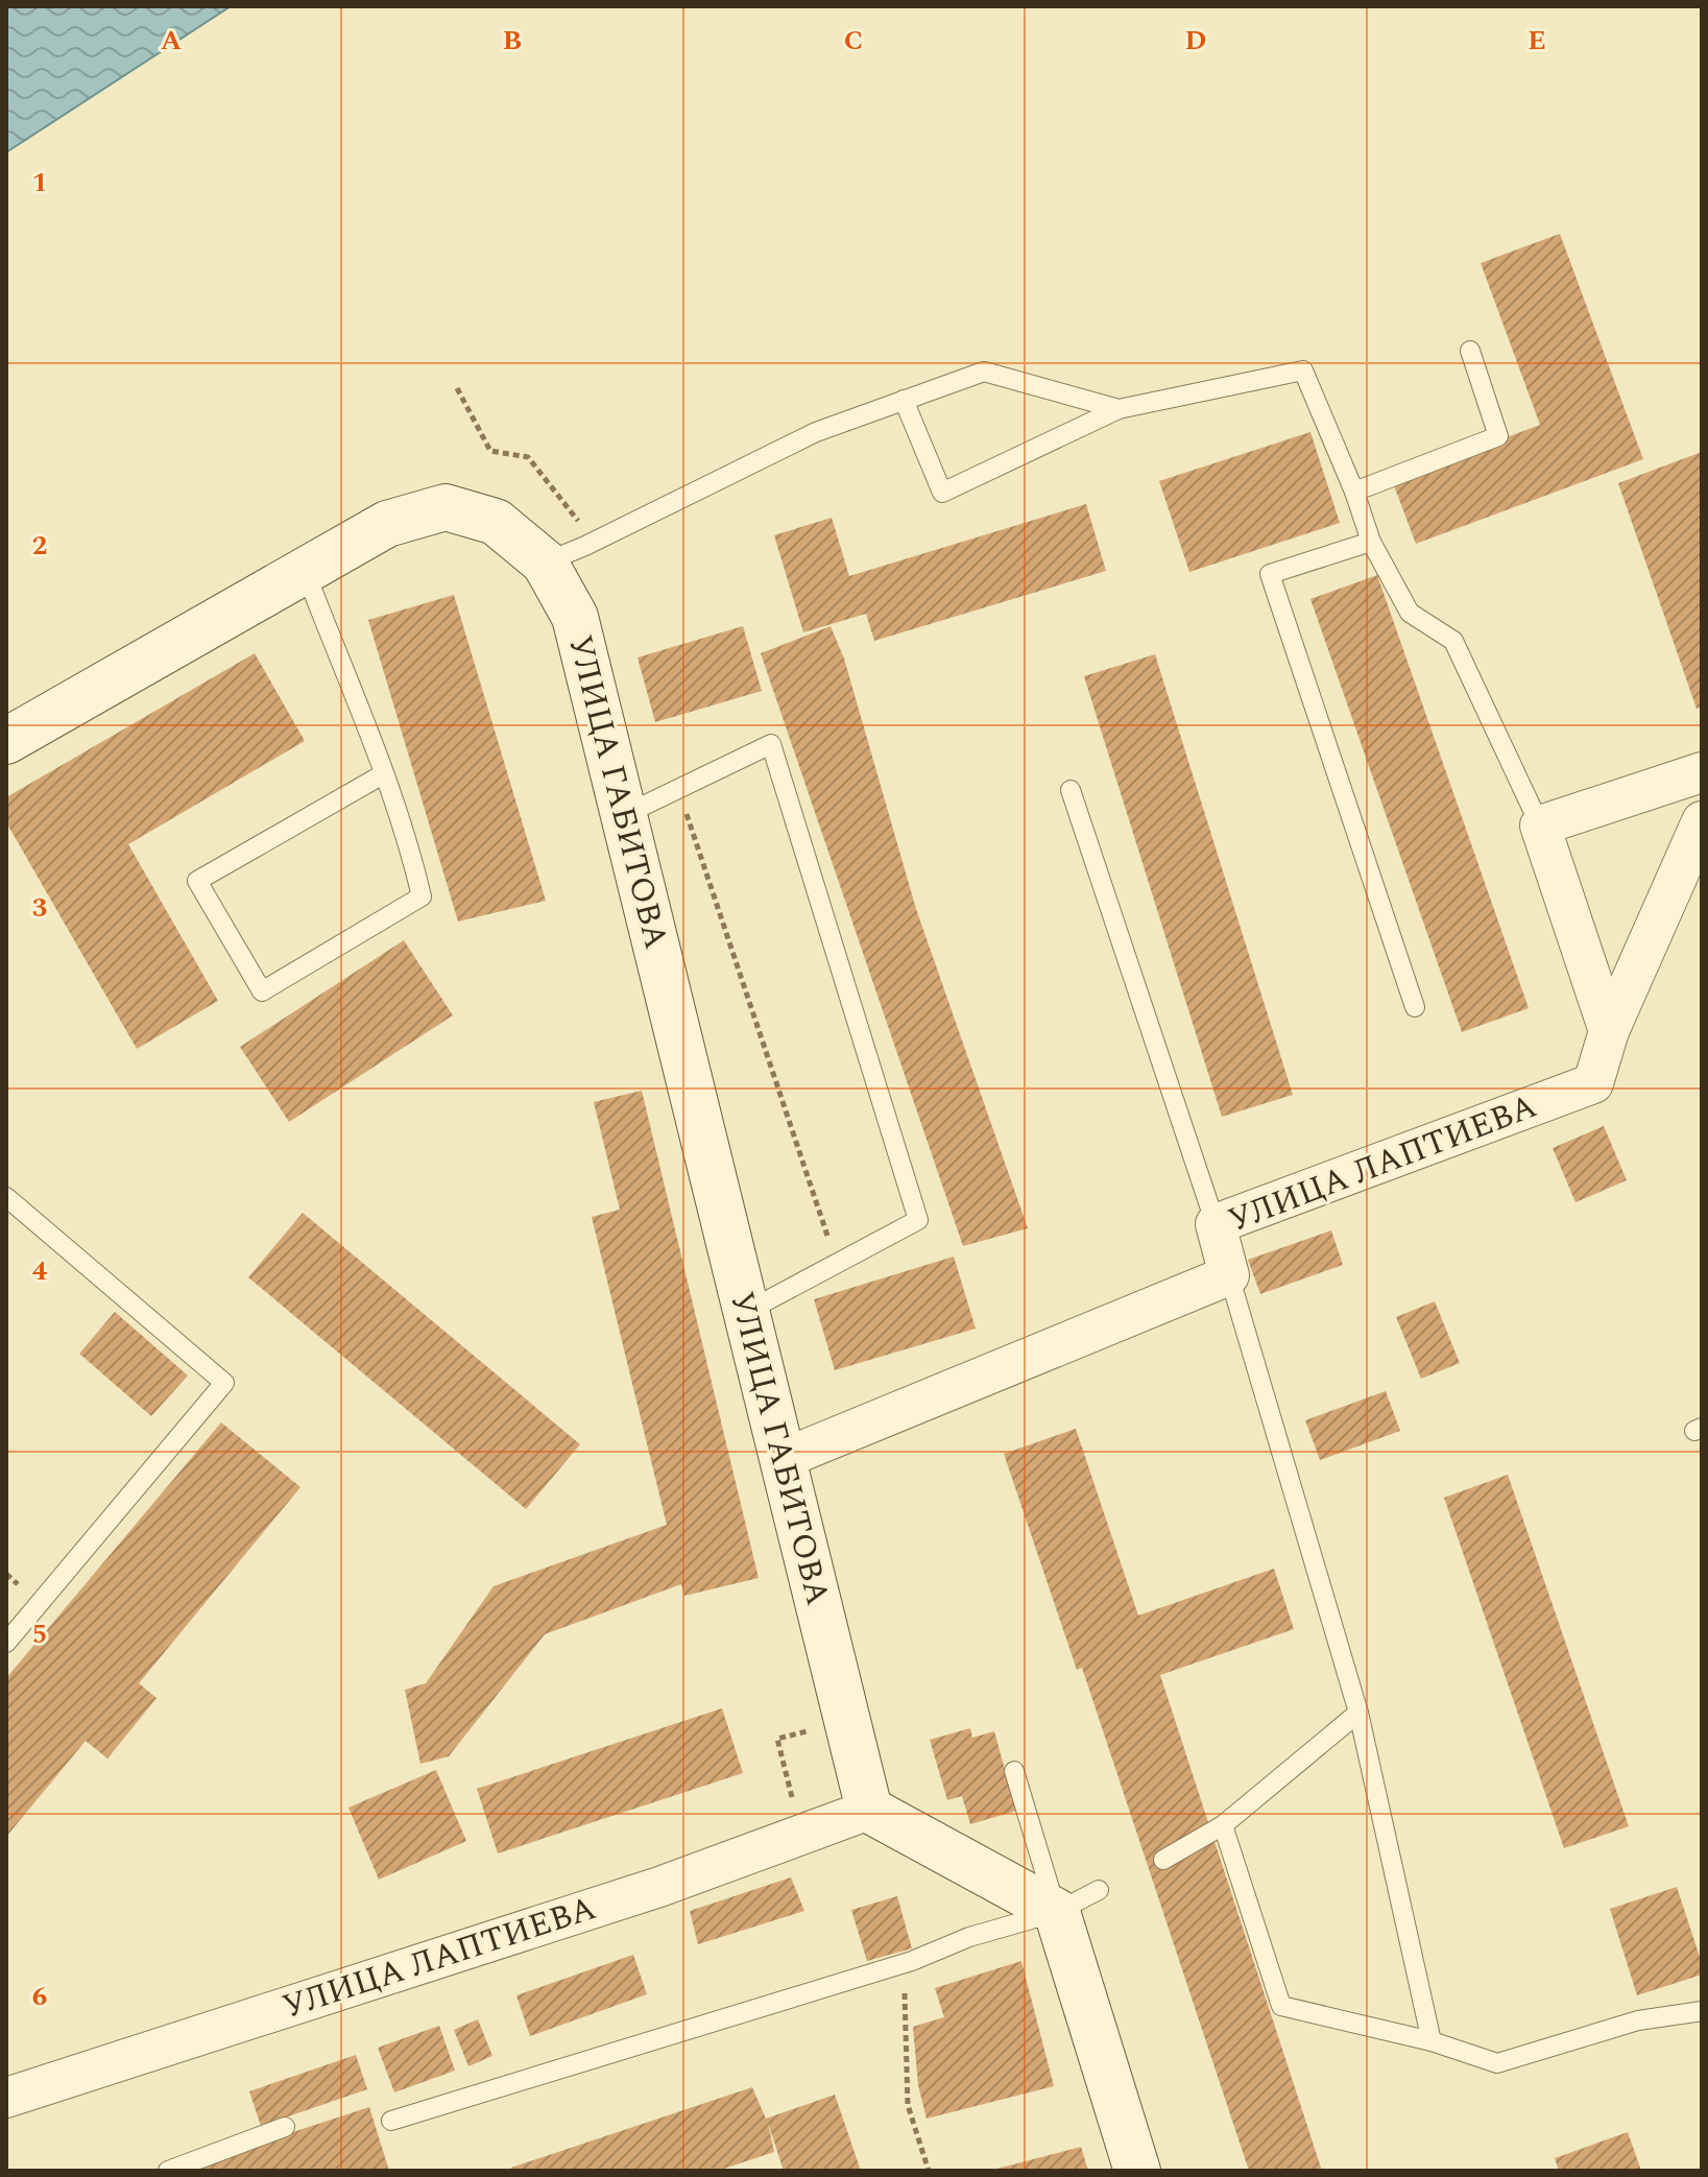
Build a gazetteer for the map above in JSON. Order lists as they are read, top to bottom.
{
  "streets": {
    "street": ["УЛИЦА ГАБИТОВА", "УЛИЦА ЛАПТИЕВА"]
  },
  "crossings": [
    ["УЛИЦА ГАБИТОВА", "УЛИЦА ЛАПТИЕВА"]
  ],
  "grid": {
    "columns": [
      "A",
      "B",
      "C",
      "D",
      "E"
    ],
    "rows": [
      "1",
      "2",
      "3",
      "4",
      "5",
      "6"
    ]
  }
}
